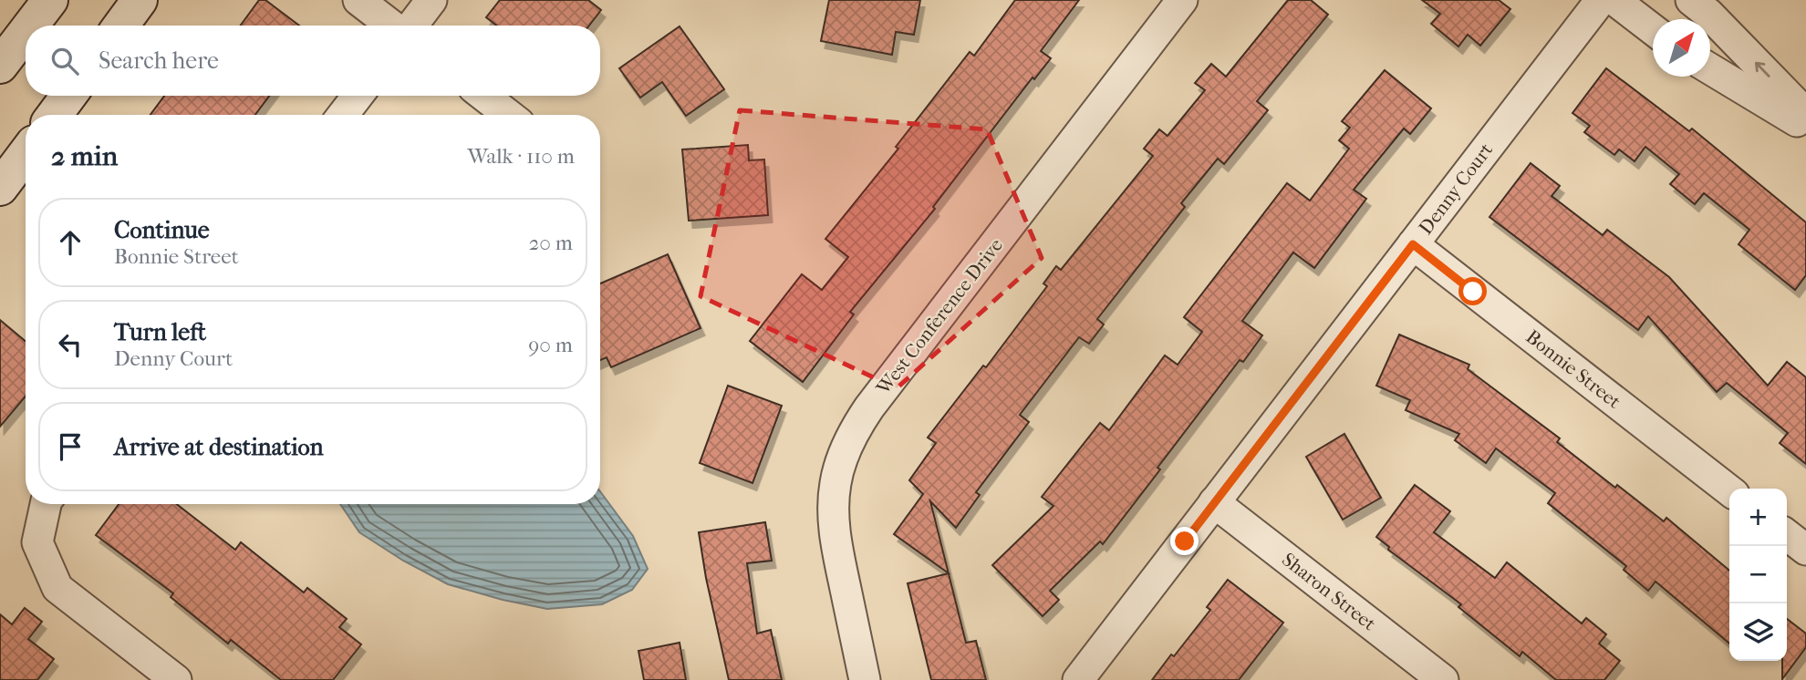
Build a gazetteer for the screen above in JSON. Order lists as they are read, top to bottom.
{
  "streets": {
    "street": [
      "Denny Court",
      "West Conference Drive",
      "Bonnie Street",
      "Sharon Street"
    ]
  },
  "crossings": [
    ["Denny Court", "Bonnie Street"],
    ["Denny Court", "Sharon Street"]
  ],
  "north": "top right",
  "page": {
    "search": "Search here",
    "heading": ["2 min", "Walk · 110 m"],
    "list": [
      ["Continue", "Bonnie Street", "20 m"],
      ["Turn left", "Denny Court", "90 m"],
      "Arrive at destination"
    ],
    "map_buttons": ["+", "−"]
  }
}
